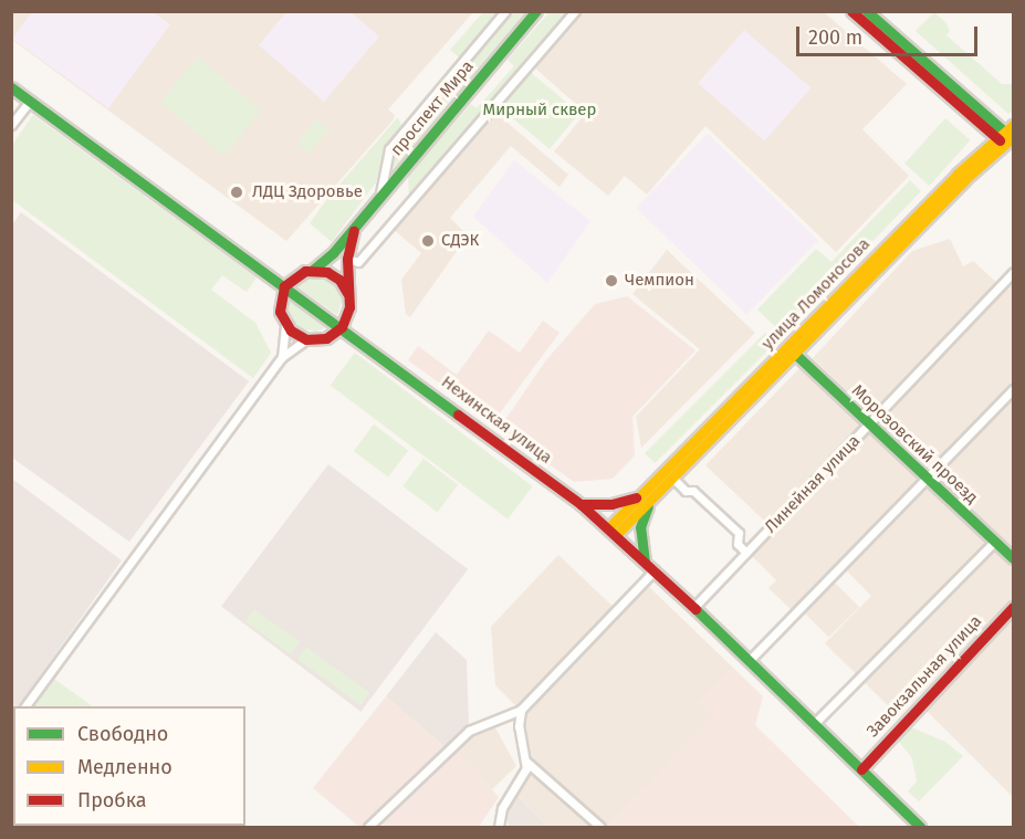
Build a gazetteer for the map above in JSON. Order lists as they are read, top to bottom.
{
  "streets": {
    "main road": [
      "проспект Мира",
      "улица Ломоносова",
      "Нехинская улица",
      "Морозовский проезд",
      "Завокзальная улица"
    ],
    "street": ["Линейная улица"]
  },
  "crossings": [
    ["проспект Мира", "Нехинская улица"],
    ["улица Ломоносова", "Нехинская улица"],
    ["улица Ломоносова", "Морозовский проезд"],
    ["Нехинская улица", "Линейная улица"],
    ["Нехинская улица", "Завокзальная улица"],
    ["Морозовский проезд", "Линейная улица"]
  ],
  "parks": ["Мирный сквер"],
  "places": ["ЛДЦ Здоровье", "СДЭК", "Чемпион"],
  "legend": ["Свободно", "Медленно", "Пробка"],
  "scale_bar": "200 m"
}
